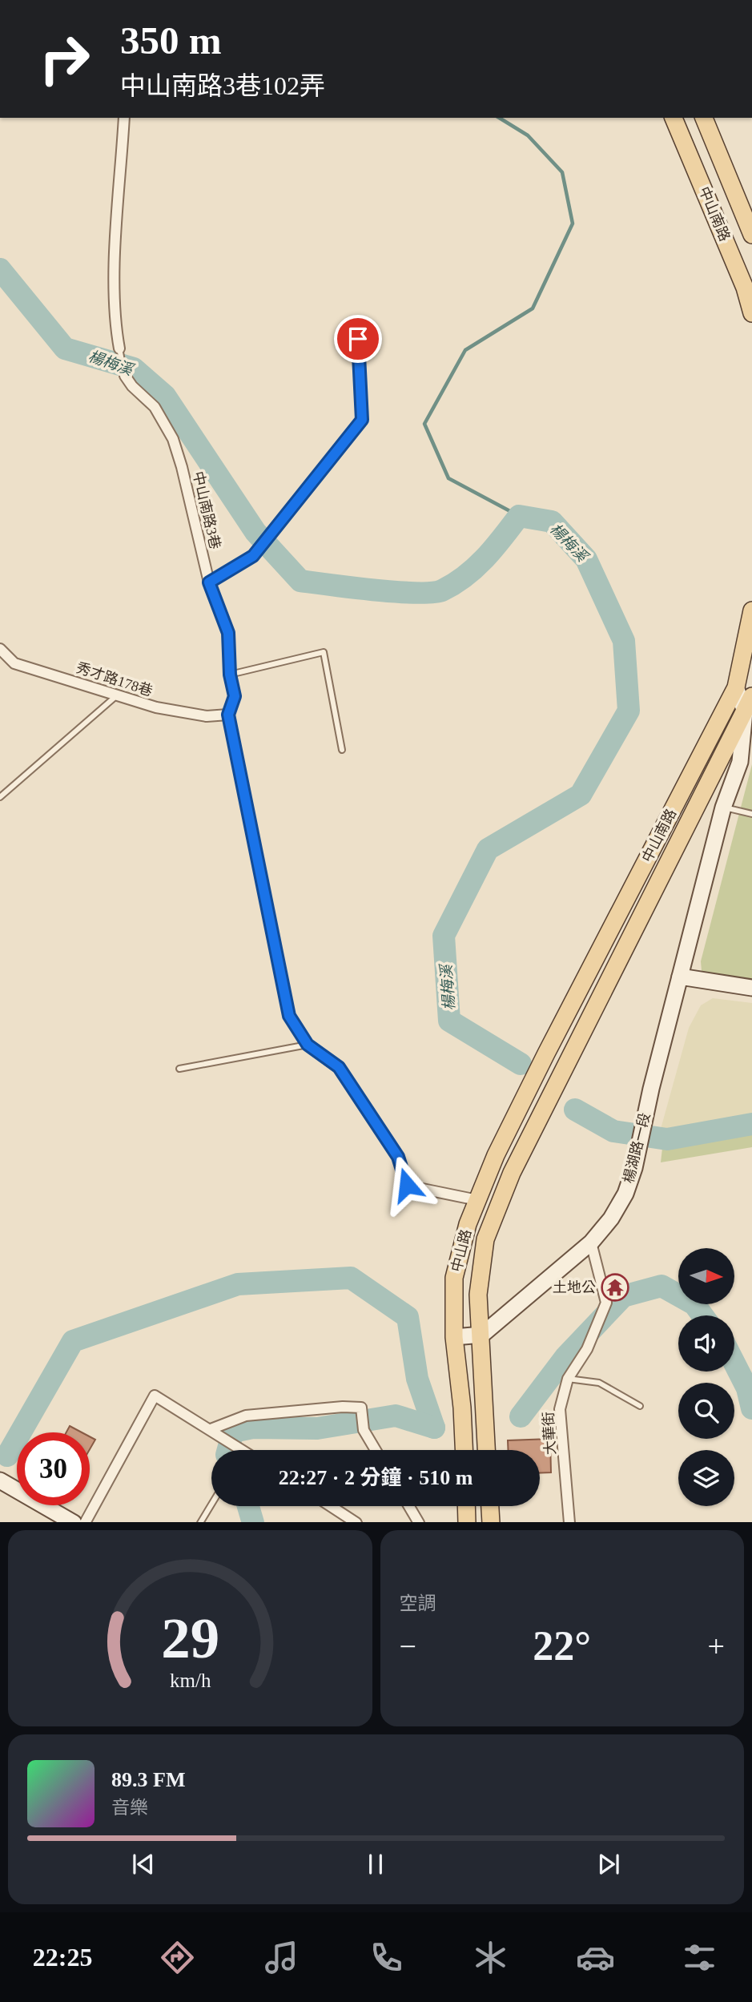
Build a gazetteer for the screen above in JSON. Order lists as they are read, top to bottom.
{
  "streets": {
    "main road": ["中山南路", "中山路"],
    "street": [
      "中山南路3巷",
      "秀才路178巷",
      "楊湖路一段",
      "大華街"
    ]
  },
  "crossings": [
    ["中山南路", "楊湖路一段"],
    ["中山南路", "中山路"],
    ["中山南路3巷", "秀才路178巷"],
    ["中山南路3巷", "中山路"],
    ["楊湖路一段", "中山路"],
    ["楊湖路一段", "大華街"]
  ],
  "water": ["楊梅溪"],
  "places": {
    "temple": ["土地公"]
  },
  "north": "right",
  "page": {
    "turn": ["350 m", "中山南路3巷102弄"],
    "limit": "30",
    "trip": "22:27 · 2 分鐘 · 510 m",
    "tile": "空調",
    "heat": ["−", "22°", "+"],
    "song": ["89.3 FM", "音樂"],
    "tabs": "22:25",
    "gauge": ["29", "km/h"]
  }
}
